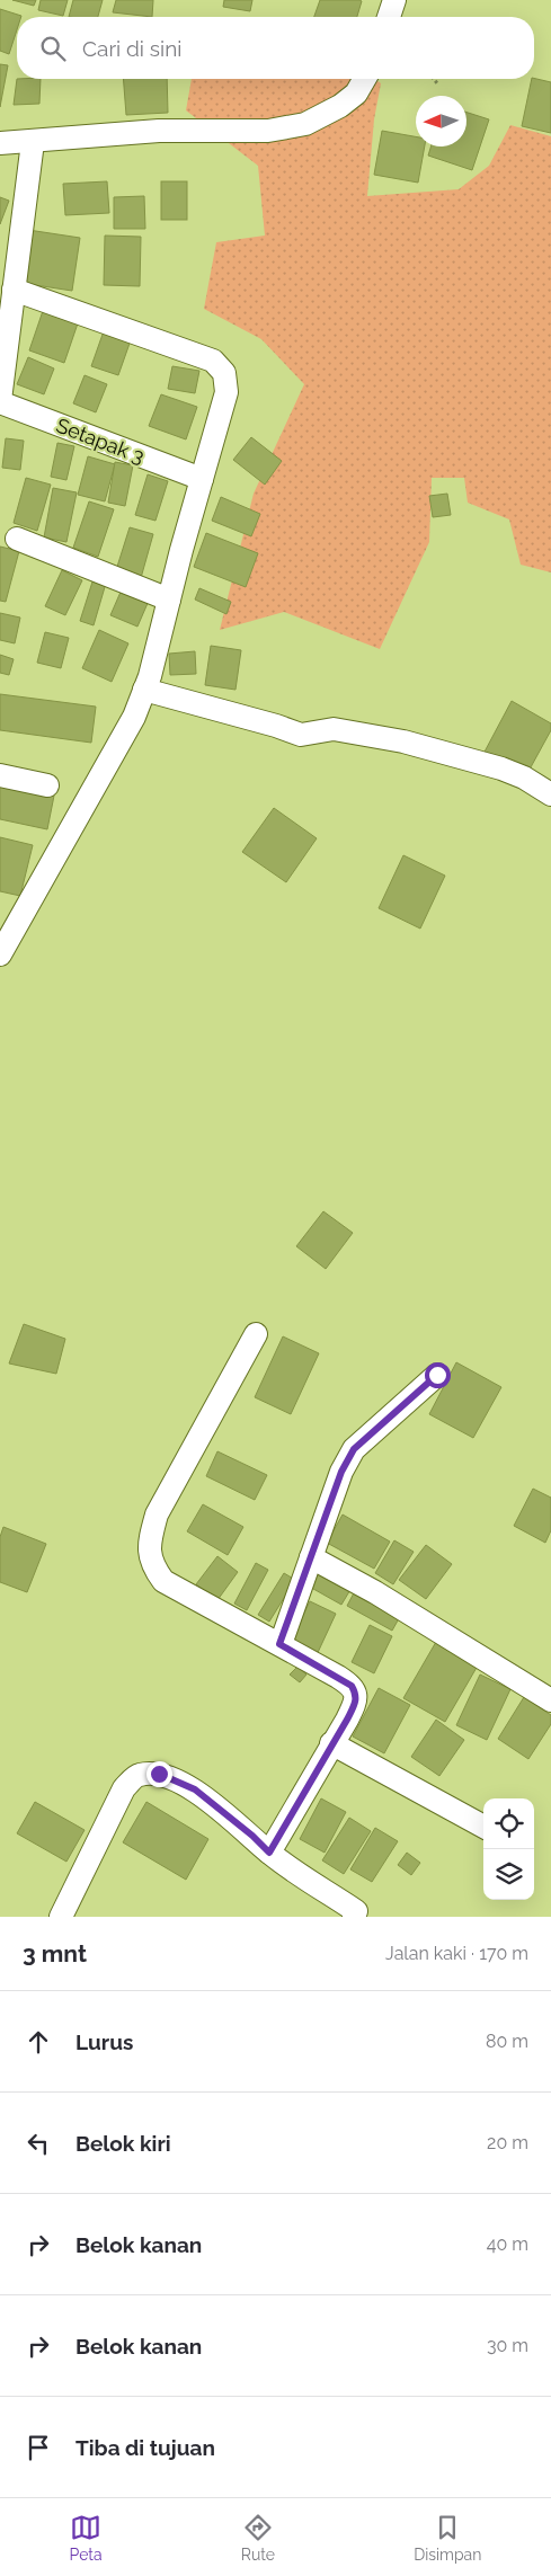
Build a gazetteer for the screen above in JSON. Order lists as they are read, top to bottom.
{
  "streets": {
    "street": ["Setapak 3"]
  },
  "north": "left",
  "page": {
    "search": "Cari di sini",
    "heading": ["3 mnt", "Jalan kaki · 170 m"],
    "list": [
      ["Lurus", "80 m"],
      ["Belok kiri", "20 m"],
      ["Belok kanan", "40 m"],
      ["Belok kanan", "30 m"],
      "Tiba di tujuan"
    ],
    "nav": ["Peta", "Rute", "Disimpan"]
  }
}
